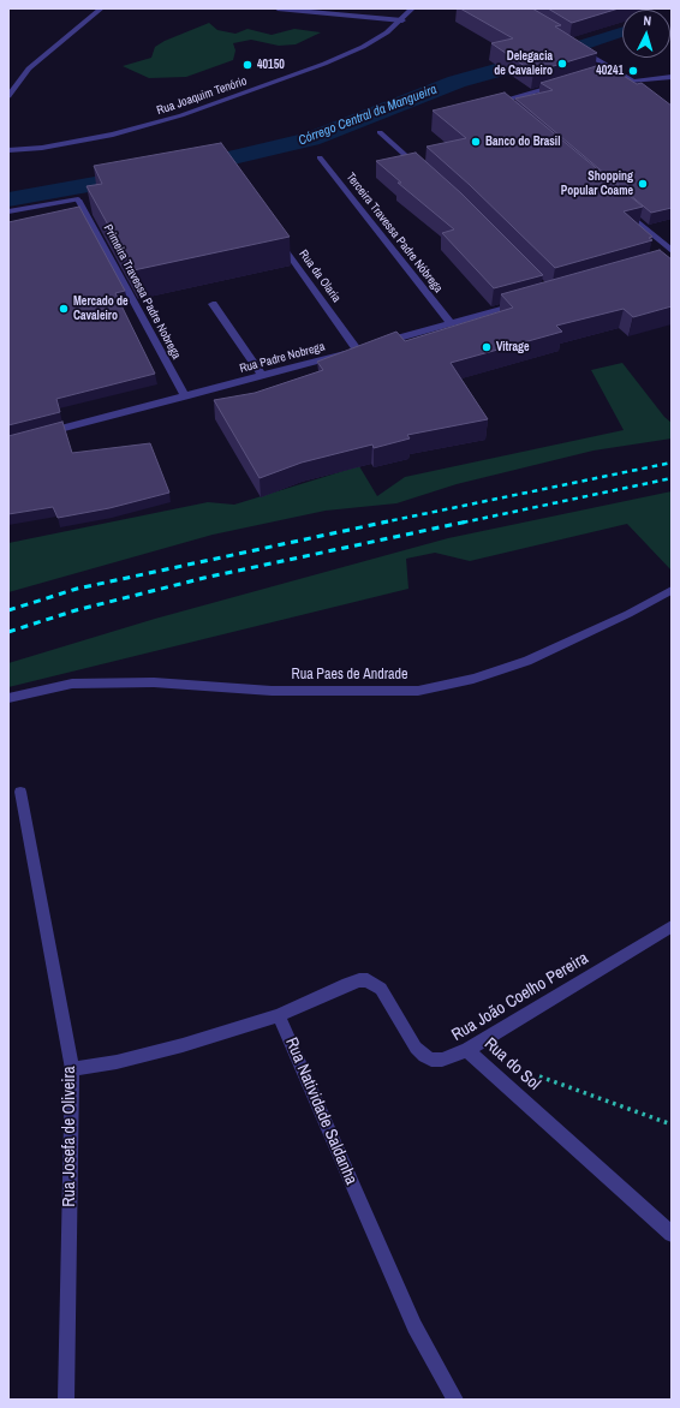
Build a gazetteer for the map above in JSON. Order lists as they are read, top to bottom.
{
  "streets": {
    "street": [
      "Rua Joaquim Tenório",
      "Terceira Travessa Padre Nóbrega",
      "Rua da Olaria",
      "Primeira Travessa Padre Nobrega",
      "Rua Padre Nobrega",
      "Rua Paes de Andrade",
      "Rua João Coelho Pereira",
      "Rua do Sol",
      "Rua Natividade Saldanha",
      "Rua Josefa de Oliveira"
    ]
  },
  "crossings": [
    ["Terceira Travessa Padre Nóbrega", "Rua Padre Nobrega"],
    ["Rua da Olaria", "Rua Padre Nobrega"],
    ["Primeira Travessa Padre Nobrega", "Rua Padre Nobrega"],
    ["Rua João Coelho Pereira", "Rua do Sol"],
    ["Rua João Coelho Pereira", "Rua Natividade Saldanha"]
  ],
  "water": ["Córrego Central da Mangueira"],
  "places": [
    "Delegacia de Cavaleiro",
    "40150",
    "40241",
    "Banco do Brasil",
    "Shopping Popular Coame",
    "Mercado de Cavaleiro",
    "Vitrage"
  ],
  "north": "top"
}
